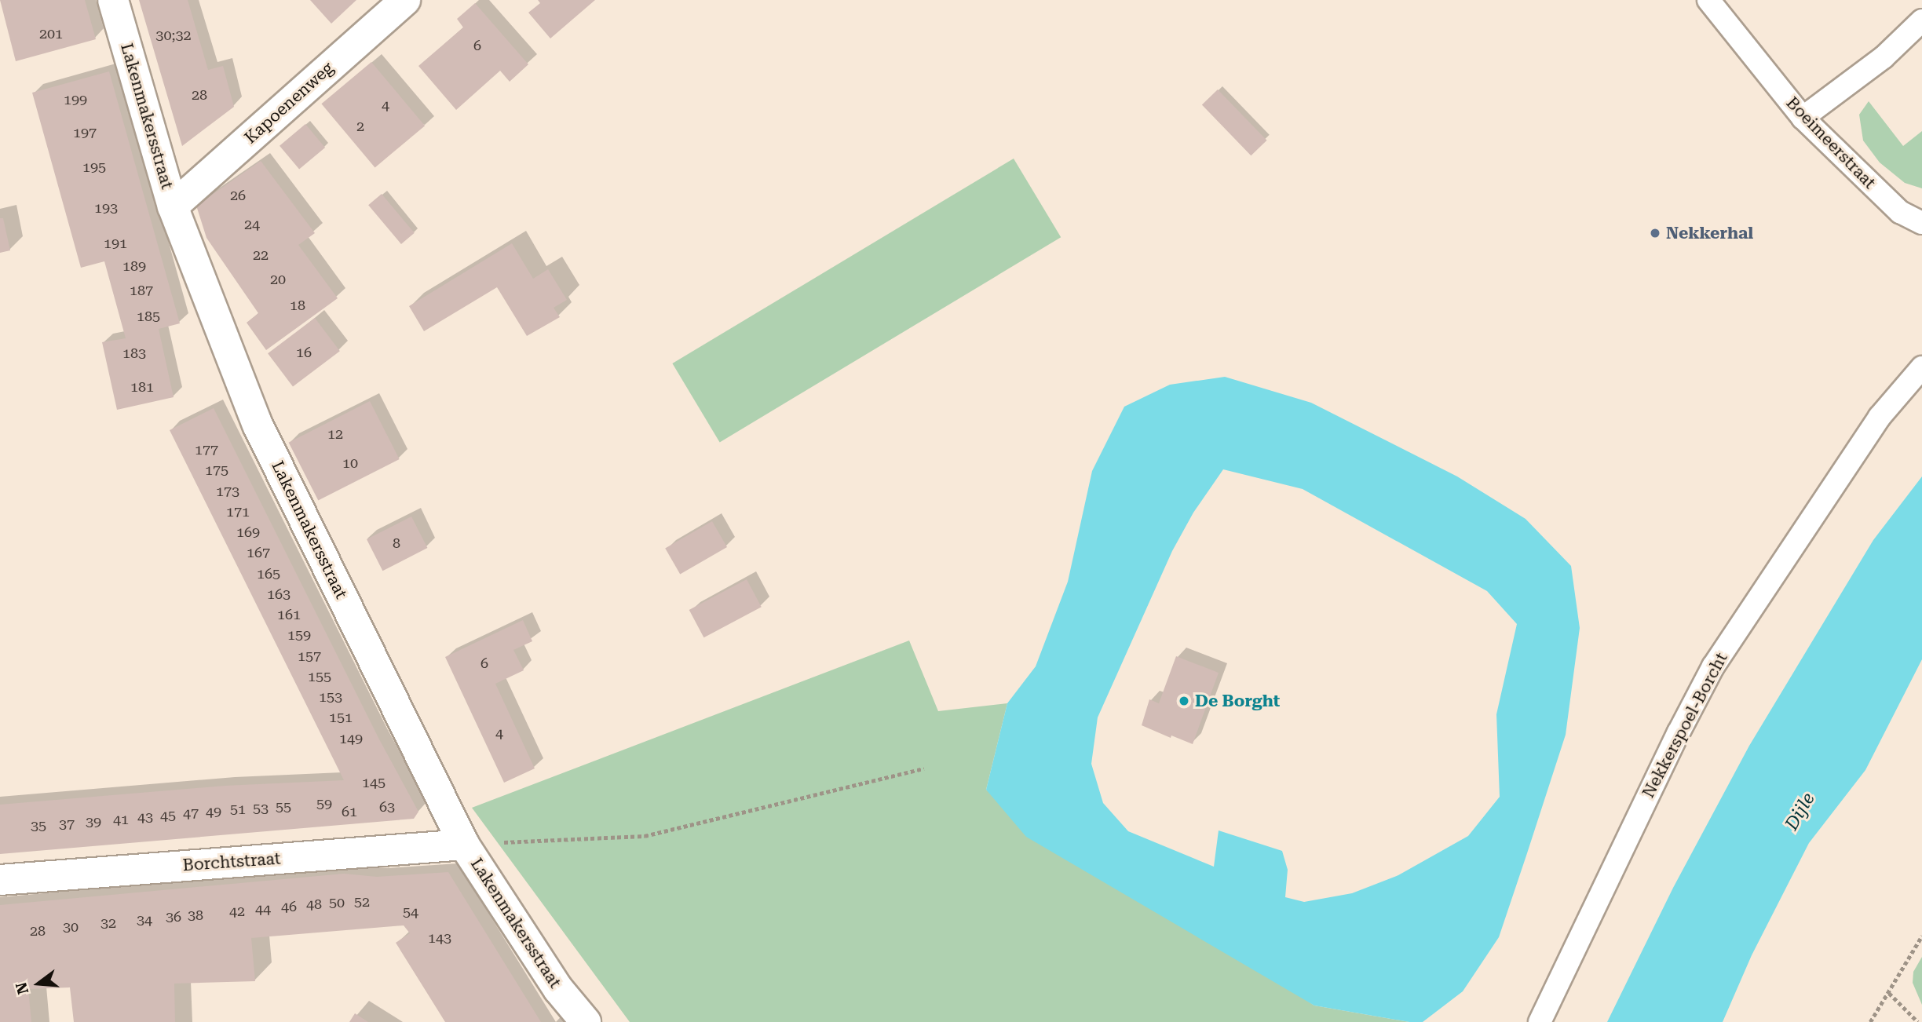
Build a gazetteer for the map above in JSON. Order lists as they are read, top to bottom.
{
  "streets": {
    "street": ["Kapoenenweg", "Lakenmakersstraat", "Borchtstraat"],
    "lane": ["Boeimeerstraat", "Nekkerspoel-Borcht"]
  },
  "crossings": [
    ["Kapoenenweg", "Lakenmakersstraat"],
    ["Lakenmakersstraat", "Borchtstraat"]
  ],
  "water": ["Dijle"],
  "places": ["Nekkerhal", "De Borght"],
  "house_numbers": [
    "201",
    "30;32",
    "6",
    "28",
    "199",
    "4",
    "2",
    "197",
    "195",
    "26",
    "193",
    "24",
    "191",
    "22",
    "189",
    "20",
    "187",
    "18",
    "185",
    "16",
    "183",
    "181",
    "12",
    "177",
    "10",
    "175",
    "173",
    "171",
    "169",
    "8",
    "167",
    "165",
    "163",
    "161",
    "159",
    "157",
    "6",
    "155",
    "153",
    "151",
    "4",
    "149",
    "145",
    "59",
    "55",
    "63",
    "53",
    "51",
    "49",
    "61",
    "47",
    "45",
    "43",
    "41",
    "39",
    "37",
    "35",
    "52",
    "50",
    "48",
    "46",
    "44",
    "42",
    "54",
    "38",
    "36",
    "34",
    "32",
    "30",
    "28",
    "143"
  ],
  "north": "left"
}
